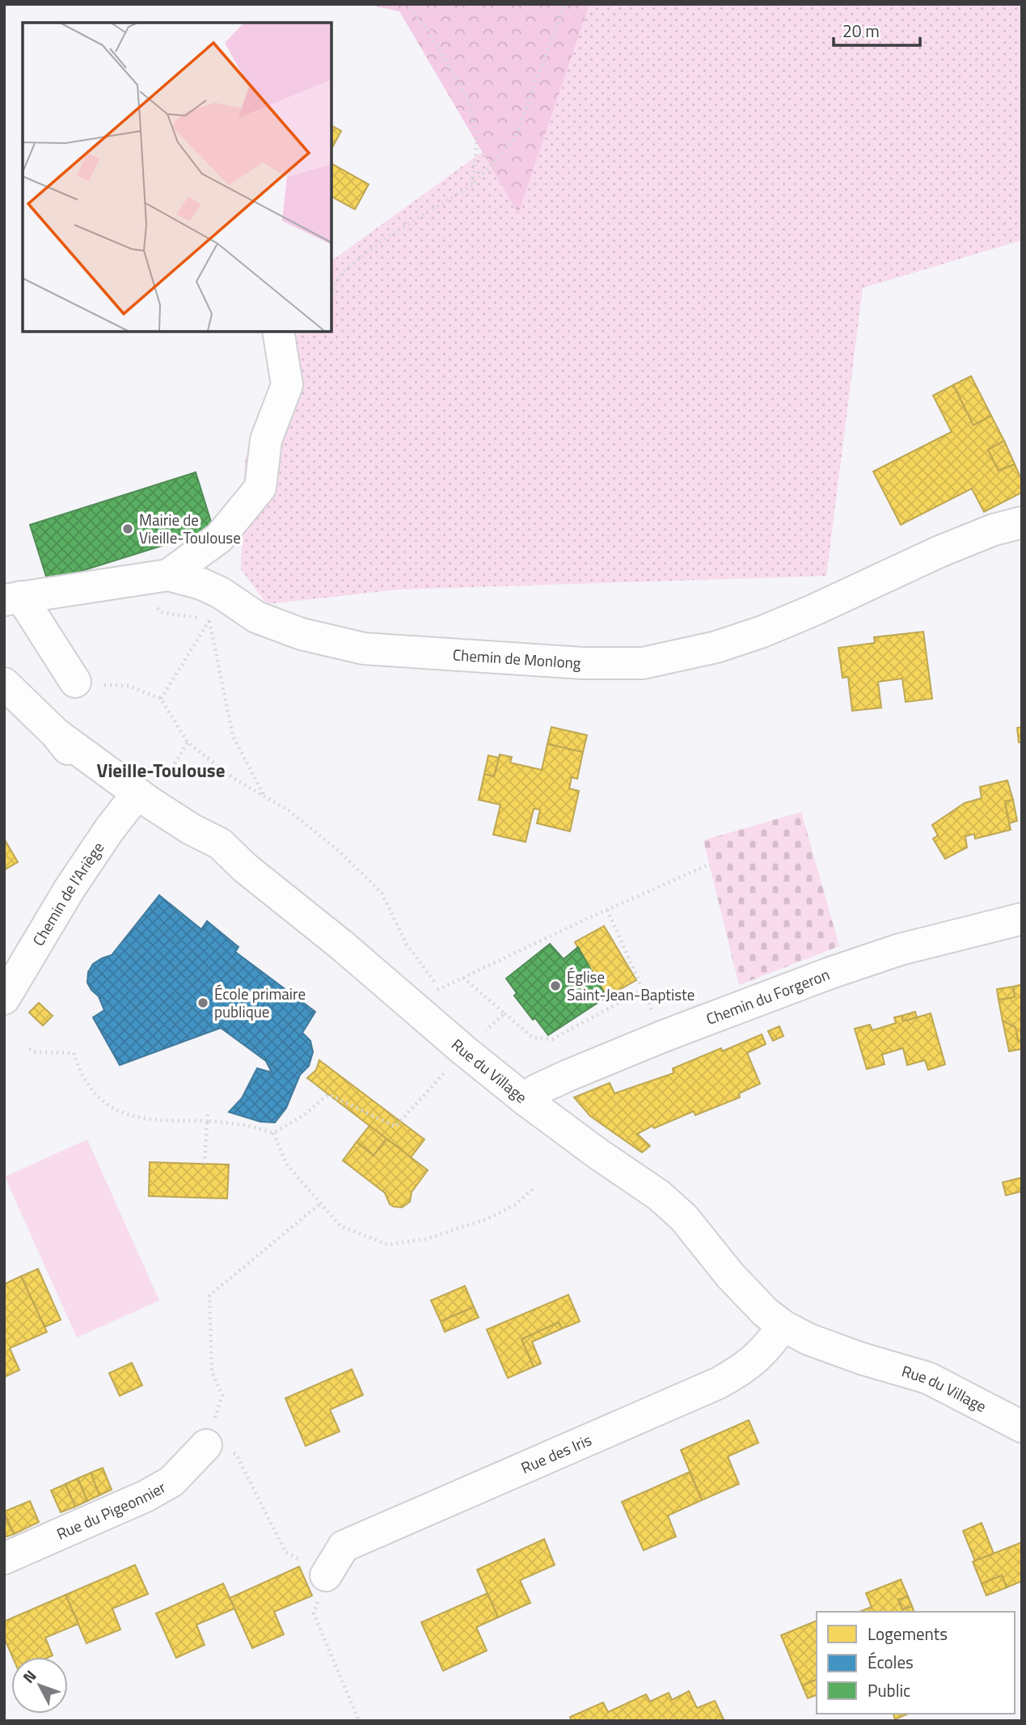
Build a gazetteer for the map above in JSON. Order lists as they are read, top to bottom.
{
  "streets": {
    "street": [
      "Chemin de Monlong",
      "Chemin de l'Ariège",
      "Chemin du Forgeron",
      "Rue du Village",
      "Rue des Iris",
      "Rue du Pigeonnier"
    ]
  },
  "crossings": [
    ["Chemin de l'Ariège", "Rue du Village"],
    ["Chemin du Forgeron", "Rue du Village"],
    ["Rue du Village", "Rue des Iris"]
  ],
  "districts": ["Vieille-Toulouse"],
  "places": ["Mairie de Vieille-Toulouse", "Église Saint-Jean-Baptiste", "École primaire publique"],
  "legend": ["Logements", "Écoles", "Public"],
  "scale_bar": "20 m",
  "north": "top left"
}
